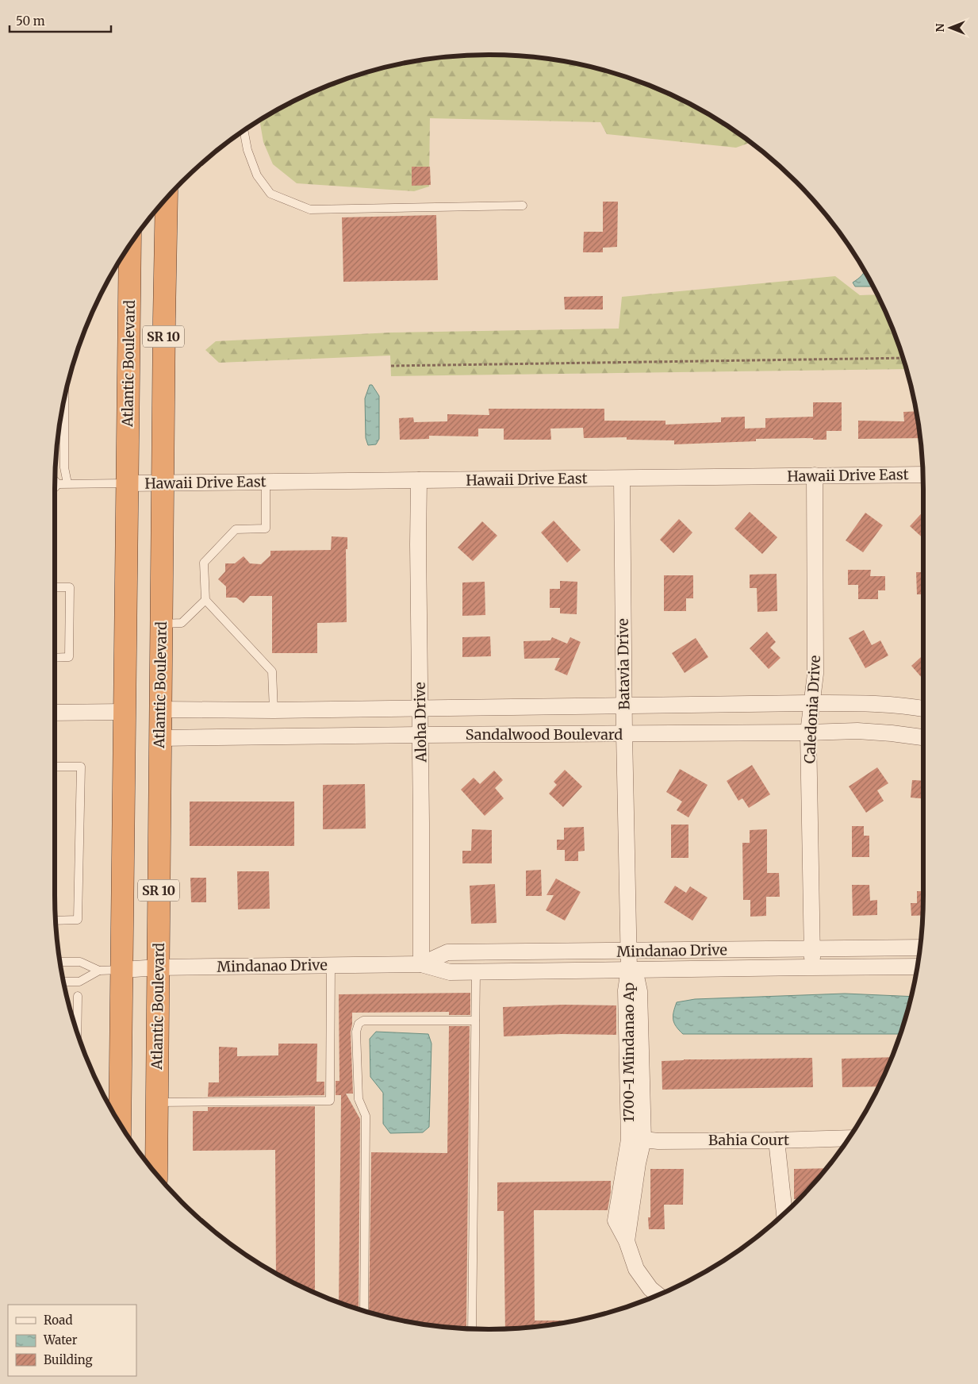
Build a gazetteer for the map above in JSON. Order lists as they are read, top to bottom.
{
  "streets": {
    "highway": ["SR 10", "Atlantic Boulevard"],
    "street": [
      "Hawaii Drive East",
      "Batavia Drive",
      "Caledonia Drive",
      "Aloha Drive",
      "Sandalwood Boulevard",
      "Mindanao Drive",
      "1700-1 Mindanao Ap",
      "Bahia Court"
    ]
  },
  "crossings": [
    ["Atlantic Boulevard", "Hawaii Drive East"],
    ["Atlantic Boulevard", "Sandalwood Boulevard"],
    ["Atlantic Boulevard", "Mindanao Drive"],
    ["Hawaii Drive East", "Batavia Drive"],
    ["Hawaii Drive East", "Caledonia Drive"],
    ["Hawaii Drive East", "Aloha Drive"],
    ["Batavia Drive", "Sandalwood Boulevard"],
    ["Batavia Drive", "Mindanao Drive"],
    ["Batavia Drive", "1700-1 Mindanao Ap"],
    ["Caledonia Drive", "Sandalwood Boulevard"],
    ["Caledonia Drive", "Mindanao Drive"],
    ["Aloha Drive", "Sandalwood Boulevard"],
    ["Aloha Drive", "Mindanao Drive"],
    ["Mindanao Drive", "1700-1 Mindanao Ap"],
    ["1700-1 Mindanao Ap", "Bahia Court"]
  ],
  "legend": ["Road", "Water", "Building"],
  "scale_bar": "50 m",
  "north": "left"
}
